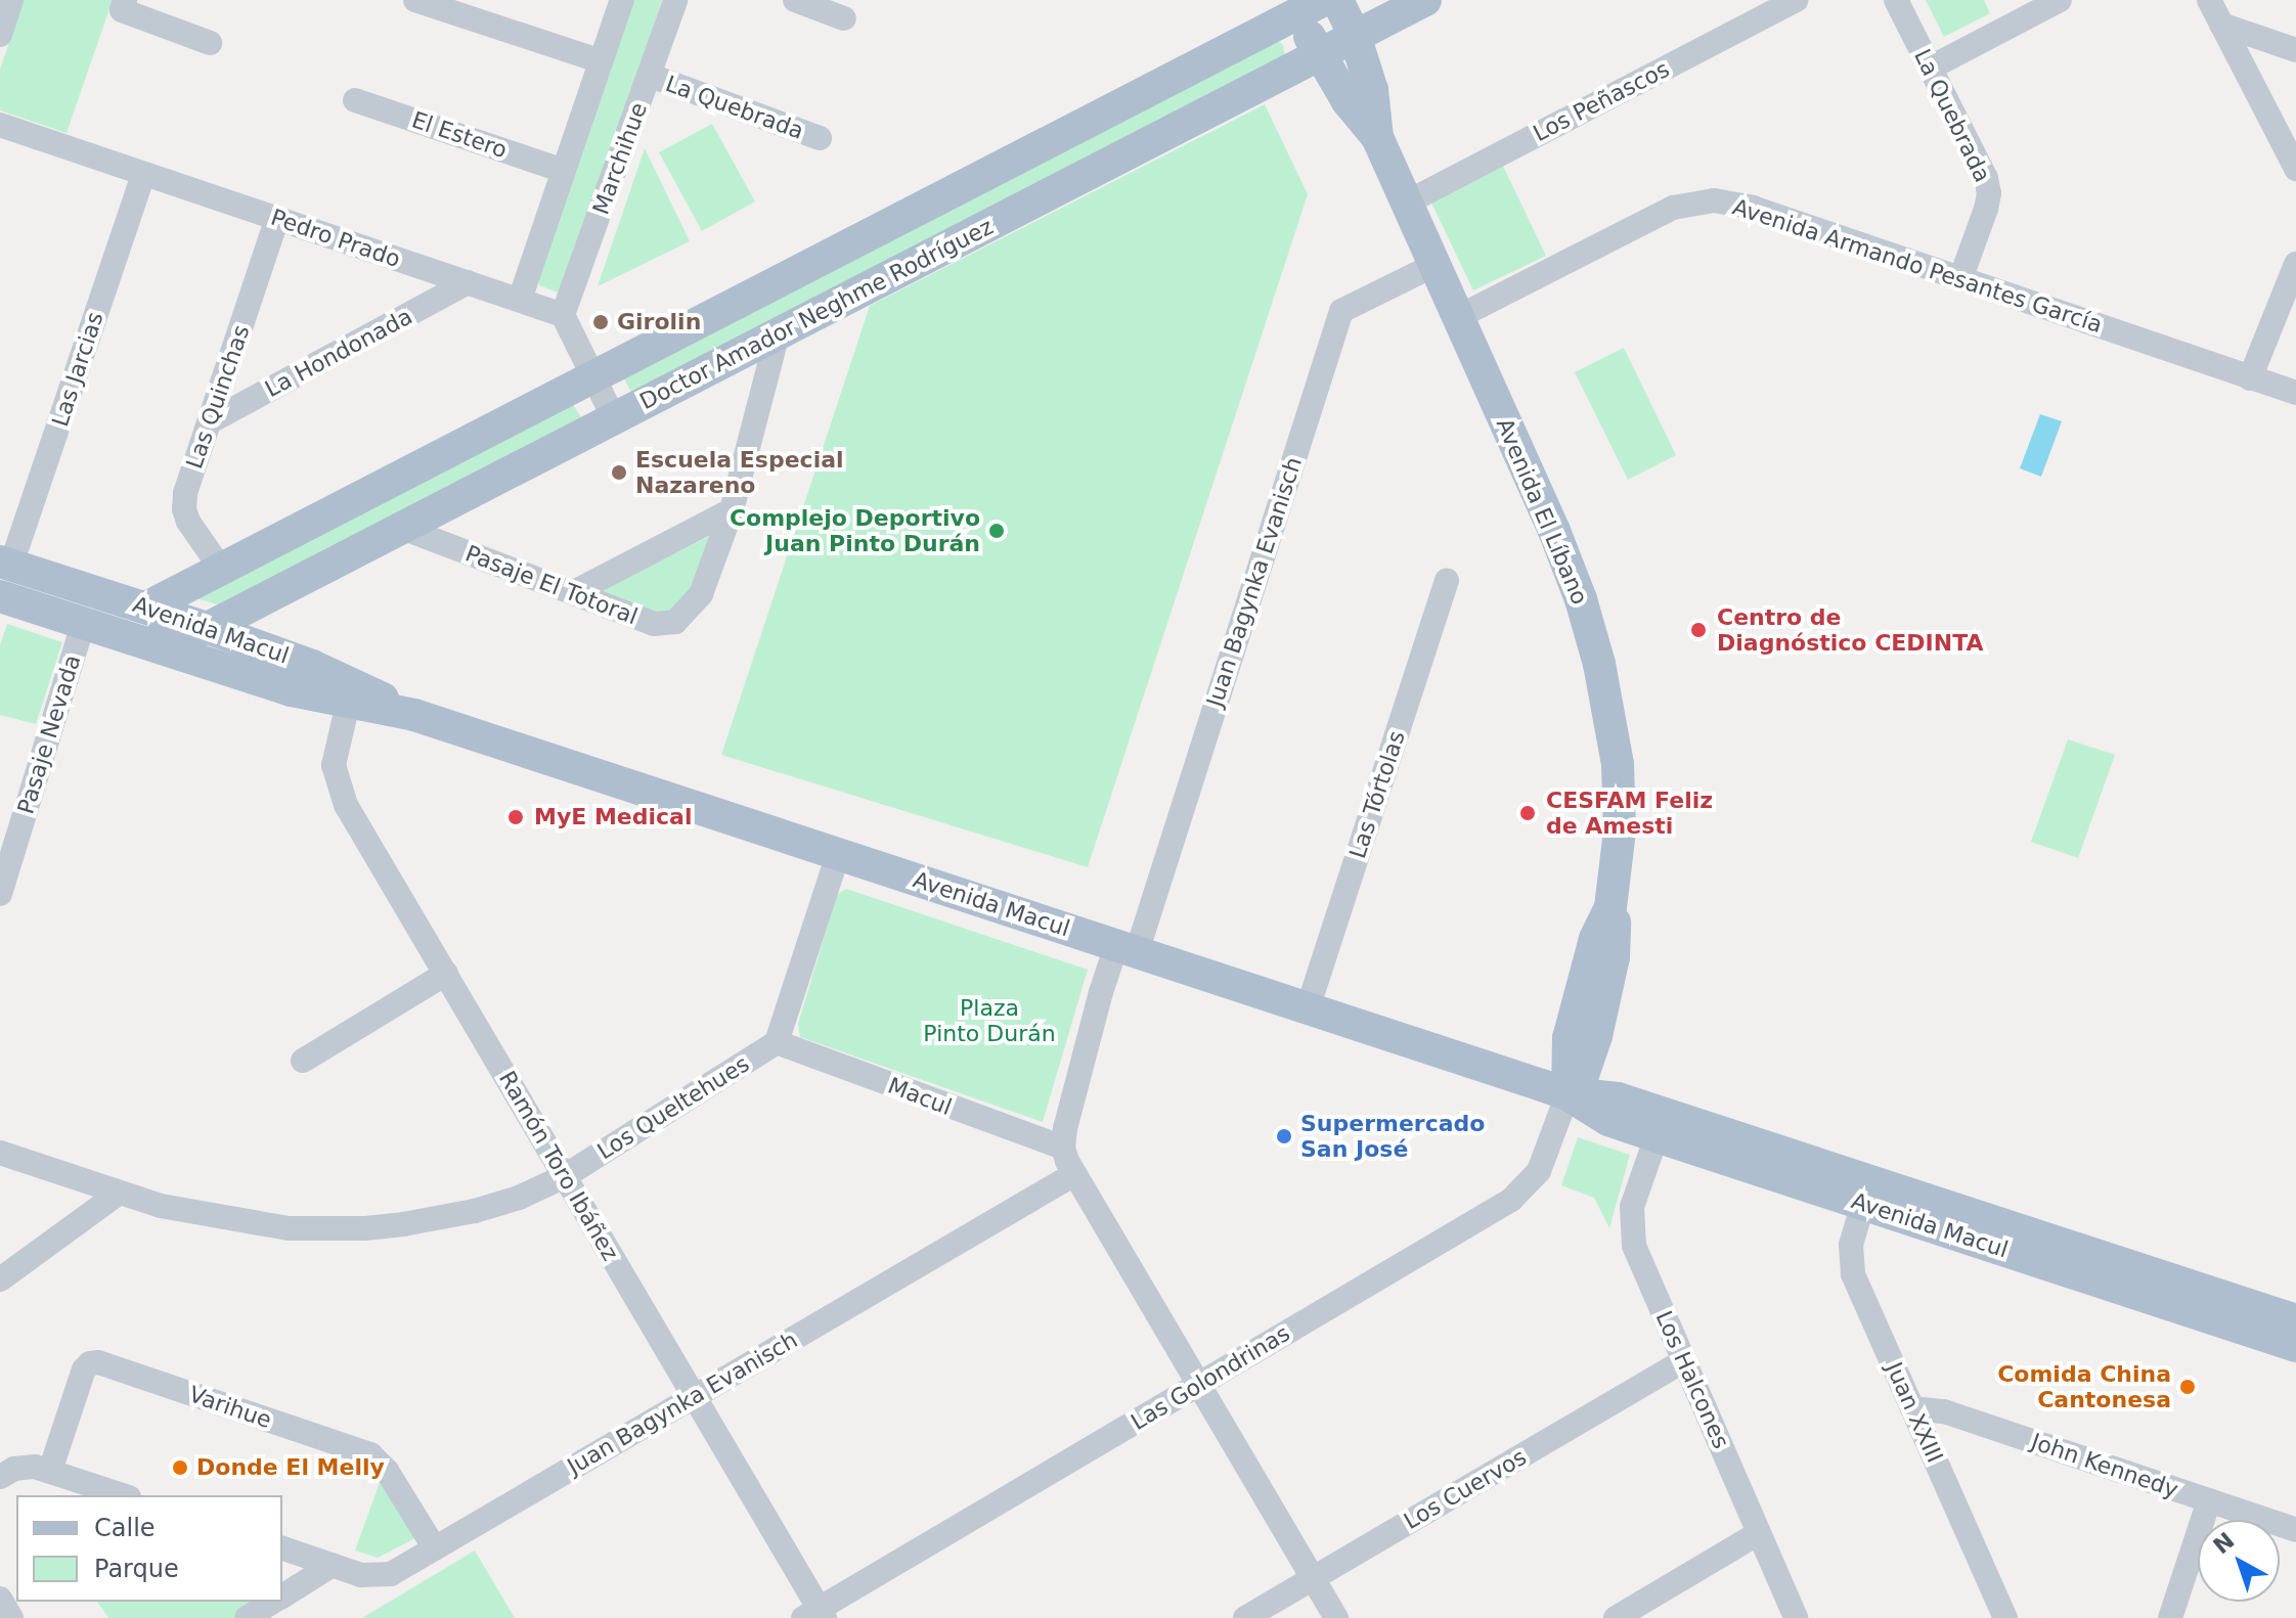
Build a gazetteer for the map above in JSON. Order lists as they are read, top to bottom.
{
  "streets": {
    "main road": ["Doctor Amador Neghme Rodríguez", "Avenida El Líbano", "Avenida Macul"],
    "street": [
      "Los Peñascos",
      "La Quebrada",
      "El Estero",
      "Marchihue",
      "Pedro Prado",
      "Avenida Armando Pesantes García",
      "La Hondonada",
      "Las Jarcias",
      "Las Quinchas",
      "Juan Bagynka Evanisch",
      "Pasaje El Totoral",
      "Pasaje Nevada",
      "Las Tórtolas",
      "Macul",
      "Los Queltehues",
      "Ramón Toro Ibáñez",
      "Las Golondrinas",
      "Los Halcones",
      "Varihue",
      "Juan XXIII",
      "John Kennedy",
      "Los Cuervos"
    ]
  },
  "crossings": [
    ["Los Peñascos", "Avenida El Líbano"],
    ["La Quebrada", "Marchihue"],
    ["La Quebrada", "Avenida Armando Pesantes García"],
    ["Marchihue", "Pedro Prado"],
    ["Pedro Prado", "La Hondonada"],
    ["Pedro Prado", "Las Jarcias"],
    ["Pedro Prado", "Las Quinchas"],
    ["Avenida Armando Pesantes García", "Avenida El Líbano"],
    ["Doctor Amador Neghme Rodríguez", "Las Quinchas"],
    ["Doctor Amador Neghme Rodríguez", "Avenida El Líbano"],
    ["Doctor Amador Neghme Rodríguez", "Pasaje El Totoral"],
    ["Doctor Amador Neghme Rodríguez", "Avenida Macul"],
    ["La Hondonada", "Las Quinchas"],
    ["Las Jarcias", "Avenida Macul"],
    ["Avenida El Líbano", "Juan Bagynka Evanisch"],
    ["Avenida El Líbano", "Avenida Macul"],
    ["Avenida El Líbano", "Las Golondrinas"],
    ["Juan Bagynka Evanisch", "Avenida Macul"],
    ["Juan Bagynka Evanisch", "Macul"],
    ["Juan Bagynka Evanisch", "Ramón Toro Ibáñez"],
    ["Juan Bagynka Evanisch", "Varihue"],
    ["Avenida Macul", "Pasaje Nevada"],
    ["Avenida Macul", "Las Tórtolas"],
    ["Avenida Macul", "Ramón Toro Ibáñez"],
    ["Avenida Macul", "Las Golondrinas"],
    ["Avenida Macul", "Los Halcones"],
    ["Avenida Macul", "Juan XXIII"],
    ["Macul", "Los Queltehues"],
    ["Los Queltehues", "Ramón Toro Ibáñez"],
    ["Ramón Toro Ibáñez", "Las Golondrinas"],
    ["Los Halcones", "Los Cuervos"],
    ["Juan XXIII", "John Kennedy"]
  ],
  "parks": ["Plaza Pinto Durán"],
  "places": [
    "Girolin",
    "Escuela Especial Nazareno",
    "Complejo Deportivo Juan Pinto Durán",
    "Centro de Diagnóstico CEDINTA",
    "CESFAM Feliz de Amesti",
    "MyE Medical",
    "Supermercado San José",
    "Comida China Cantonesa",
    "Donde El Melly"
  ],
  "legend": ["Calle", "Parque"],
  "north": "top left"
}
